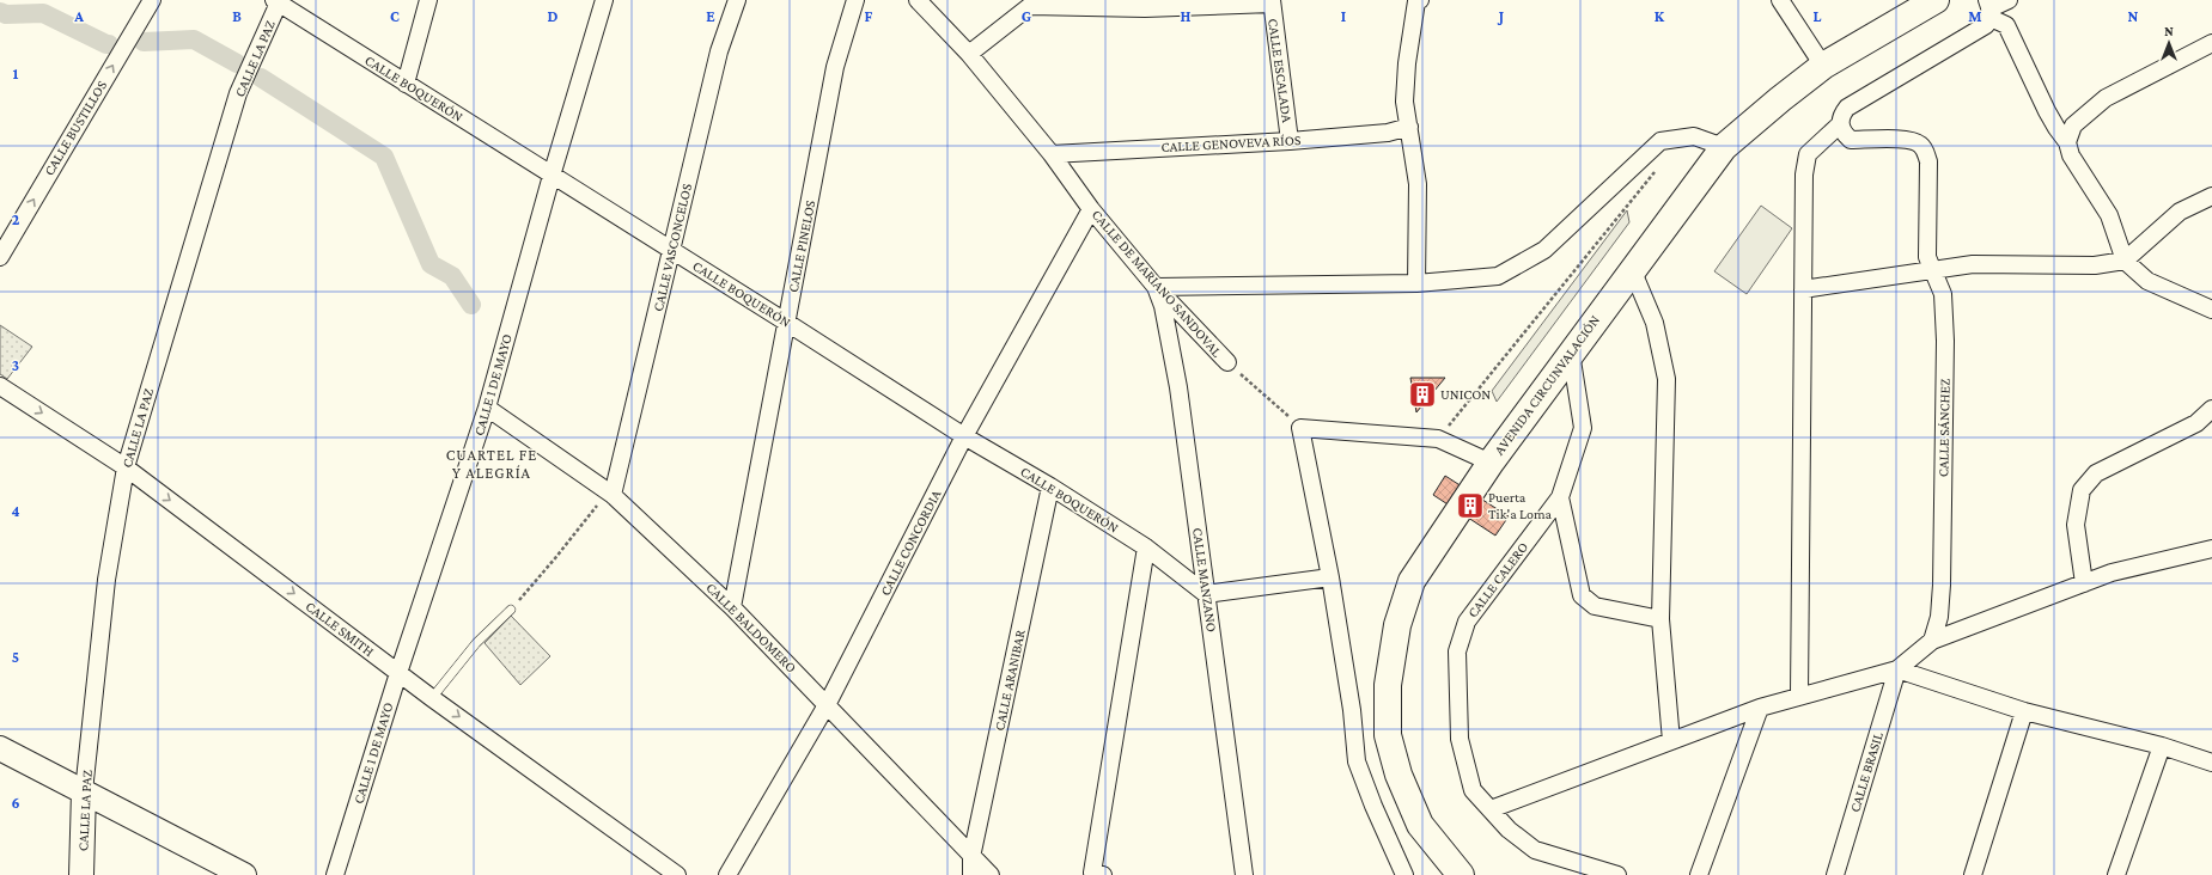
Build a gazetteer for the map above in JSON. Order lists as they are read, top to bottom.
{
  "streets": {
    "highway": ["AVENIDA CIRCUNVALACIÓN"],
    "main road": ["CALLE LA PAZ"],
    "street": [
      "CALLE ESCALADA",
      "CALLE BOQUERÓN",
      "CALLE BUSTILLOS",
      "CALLE GENOVEVA RÍOS",
      "CALLE PINELOS",
      "CALLE VASCONCELOS",
      "CALLE DE MARIANO SANDOVAL",
      "CALLE 1 DE MAYO",
      "CALLE SÁNCHEZ",
      "CALLE CONCORDIA",
      "CALLE MANZANO",
      "CALLE CALERO",
      "CALLE BALDOMERO",
      "CALLE SMITH",
      "CALLE ARANIBAR",
      "CALLE BRASIL"
    ]
  },
  "crossings": [
    ["CALLE LA PAZ", "CALLE BOQUERÓN"],
    ["CALLE LA PAZ", "CALLE SMITH"],
    ["CALLE ESCALADA", "CALLE GENOVEVA RÍOS"],
    ["CALLE BOQUERÓN", "CALLE PINELOS"],
    ["CALLE BOQUERÓN", "CALLE VASCONCELOS"],
    ["CALLE BOQUERÓN", "CALLE 1 DE MAYO"],
    ["CALLE BOQUERÓN", "CALLE CONCORDIA"],
    ["CALLE BOQUERÓN", "CALLE MANZANO"],
    ["CALLE BOQUERÓN", "CALLE ARANIBAR"],
    ["CALLE GENOVEVA RÍOS", "CALLE DE MARIANO SANDOVAL"],
    ["CALLE PINELOS", "CALLE BALDOMERO"],
    ["CALLE VASCONCELOS", "CALLE BALDOMERO"],
    ["CALLE DE MARIANO SANDOVAL", "CALLE CONCORDIA"],
    ["CALLE DE MARIANO SANDOVAL", "CALLE MANZANO"],
    ["CALLE 1 DE MAYO", "CALLE BALDOMERO"],
    ["CALLE 1 DE MAYO", "CALLE SMITH"],
    ["AVENIDA CIRCUNVALACIÓN", "CALLE CALERO"],
    ["CALLE CONCORDIA", "CALLE BALDOMERO"],
    ["CALLE BALDOMERO", "CALLE ARANIBAR"]
  ],
  "one_way": ["CALLE BUSTILLOS", "CALLE SMITH"],
  "districts": ["CUARTEL FE Y ALEGRÍA"],
  "places": {
    "building": ["UNICON", "Puerta Tik'a Loma"]
  },
  "north": "top",
  "grid": {
    "columns": [
      "A",
      "B",
      "C",
      "D",
      "E",
      "F",
      "G",
      "H",
      "I",
      "J",
      "K",
      "L",
      "M",
      "N"
    ],
    "rows": [
      "1",
      "2",
      "3",
      "4",
      "5",
      "6"
    ]
  }
}
